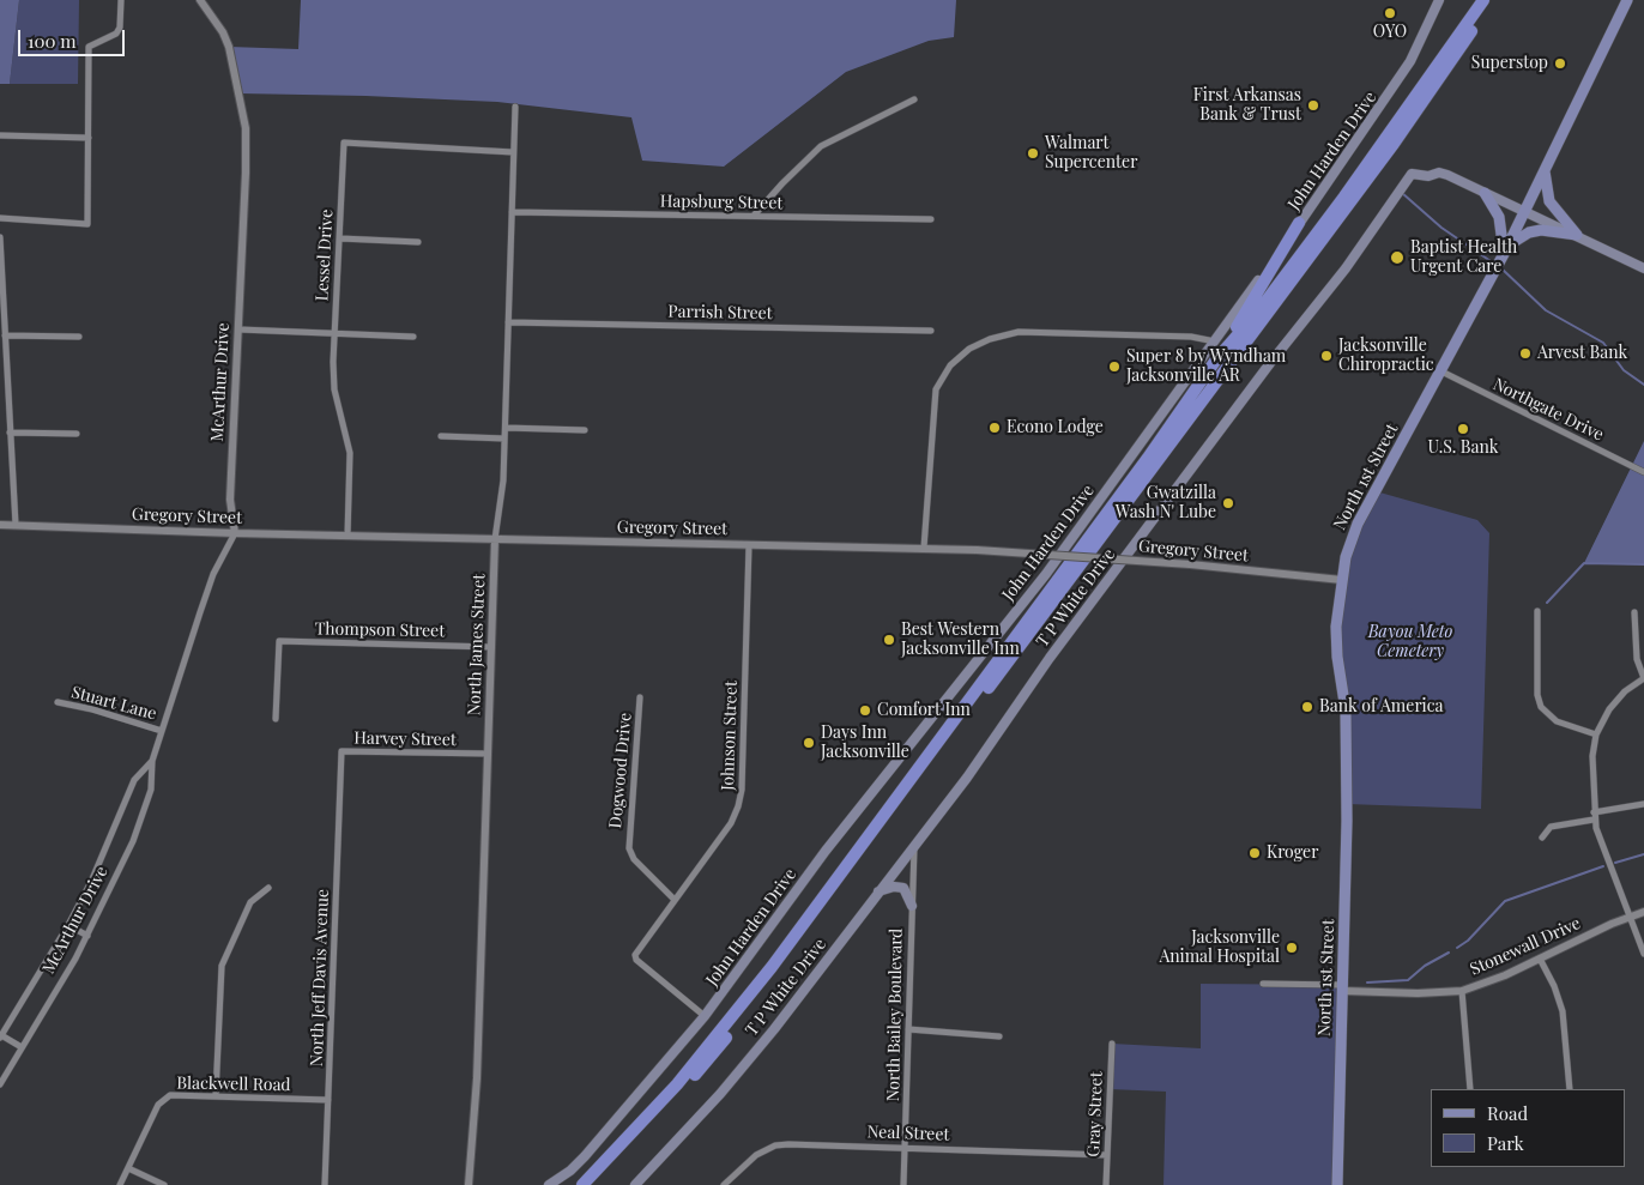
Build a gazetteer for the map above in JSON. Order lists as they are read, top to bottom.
{
  "streets": {
    "main road": ["John Harden Drive", "North 1st Street", "T P White Drive"],
    "street": [
      "Hapsburg Street",
      "Lessel Drive",
      "Parrish Street",
      "McArthur Drive",
      "Northgate Drive",
      "Gregory Street",
      "Thompson Street",
      "North James Street",
      "Stuart Lane",
      "Johnson Street",
      "Harvey Street",
      "Dogwood Drive",
      "Stonewall Drive",
      "North Jeff Davis Avenue",
      "North Bailey Boulevard",
      "Blackwell Road",
      "Gray Street",
      "Neal Street"
    ]
  },
  "crossings": [
    ["John Harden Drive", "Johnson Street"],
    ["Hapsburg Street", "North James Street"],
    ["Lessel Drive", "Gregory Street"],
    ["Lessel Drive", "North James Street"],
    ["Parrish Street", "North James Street"],
    ["McArthur Drive", "Gregory Street"],
    ["McArthur Drive", "Stuart Lane"],
    ["Northgate Drive", "North 1st Street"],
    ["North 1st Street", "Gregory Street"],
    ["North 1st Street", "T P White Drive"],
    ["North 1st Street", "Stonewall Drive"],
    ["Gregory Street", "North James Street"],
    ["Gregory Street", "Johnson Street"],
    ["T P White Drive", "North Bailey Boulevard"],
    ["Thompson Street", "North James Street"],
    ["North James Street", "Harvey Street"],
    ["Johnson Street", "Dogwood Drive"],
    ["Harvey Street", "North Jeff Davis Avenue"],
    ["North Jeff Davis Avenue", "Blackwell Road"],
    ["North Bailey Boulevard", "Neal Street"],
    ["Gray Street", "Neal Street"]
  ],
  "parks": ["Bayou Meto Cemetery"],
  "places": [
    "OYO",
    "Superstop",
    "First Arkansas Bank & Trust",
    "Walmart Supercenter",
    "Baptist Health Urgent Care",
    "Arvest Bank",
    "Jacksonville Chiropractic",
    "Super 8 by Wyndham Jacksonville AR",
    "Econo Lodge",
    "U.S. Bank",
    "Gwatzilla Wash N' Lube",
    "Best Western Jacksonville Inn",
    "Bank of America",
    "Comfort Inn",
    "Days Inn Jacksonville",
    "Kroger",
    "Jacksonville Animal Hospital"
  ],
  "legend": ["Road", "Park"],
  "scale_bar": "100 m"
}
